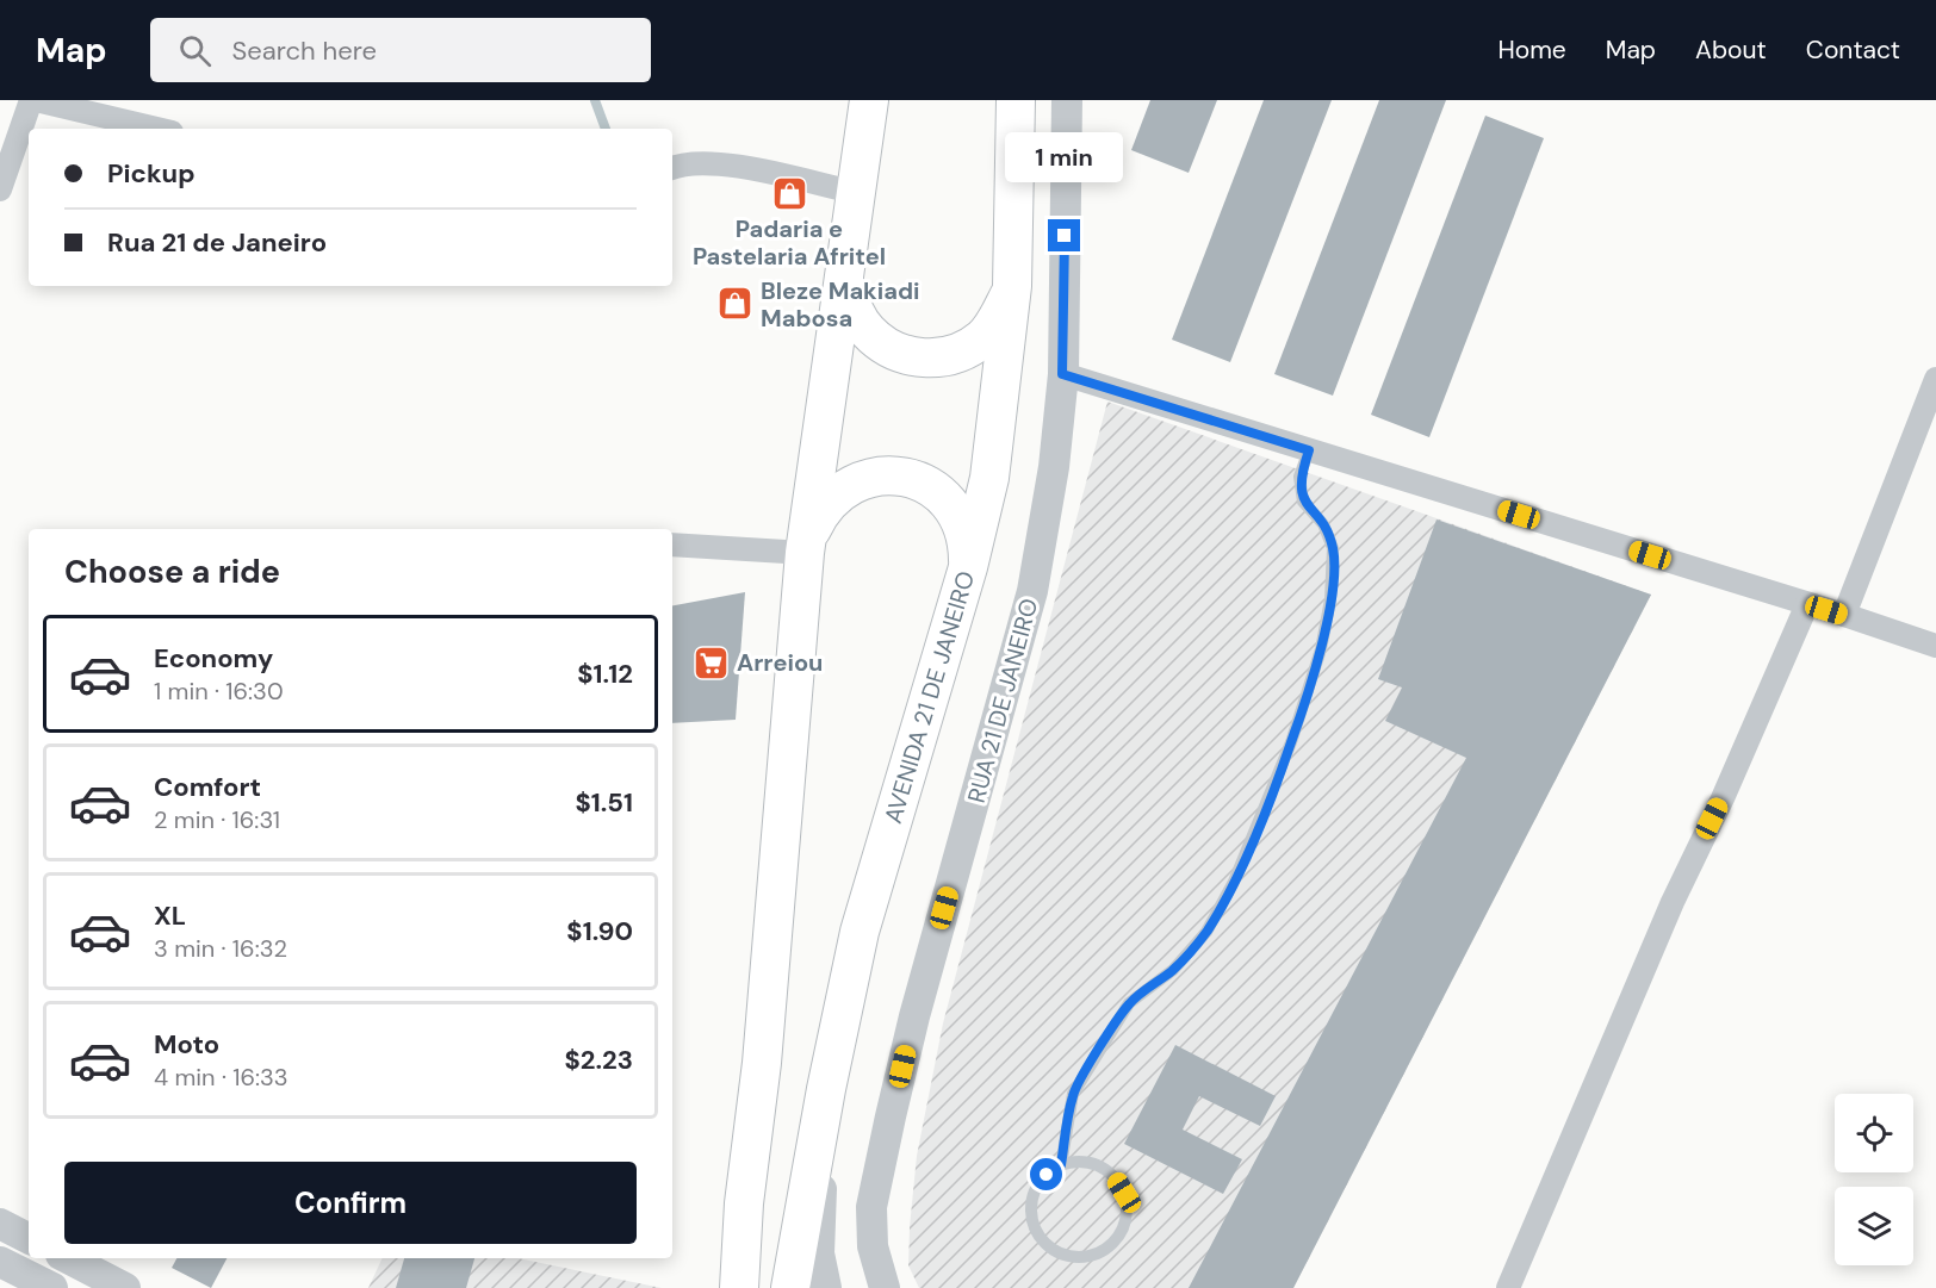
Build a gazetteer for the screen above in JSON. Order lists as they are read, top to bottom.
{
  "streets": {
    "main road": ["AVENIDA 21 DE JANEIRO"],
    "street": ["RUA 21 DE JANEIRO"]
  },
  "places": {
    "shop": ["Padaria e Pastelaria Afritel", "Bleze Makiadi Mabosa"],
    "supermarket": ["Arreiou"]
  },
  "page": {
    "header": "Map",
    "search": "Search here",
    "nav": [
      "Home",
      "Map",
      "About",
      "Contact"
    ],
    "banner": ["Pickup", "Rua 21 de Janeiro"],
    "bubble": "1 min",
    "heading": "Choose a ride",
    "list": [
      {
        "name": "Economy",
        "note": "1 min · 16:30",
        "value": "$1.12"
      },
      {
        "name": "Comfort",
        "note": "2 min · 16:31",
        "value": "$1.51"
      },
      {
        "name": "XL",
        "note": "3 min · 16:32",
        "value": "$1.90"
      },
      {
        "name": "Moto",
        "note": "4 min · 16:33",
        "value": "$2.23"
      }
    ],
    "buttons": "Confirm"
  }
}
